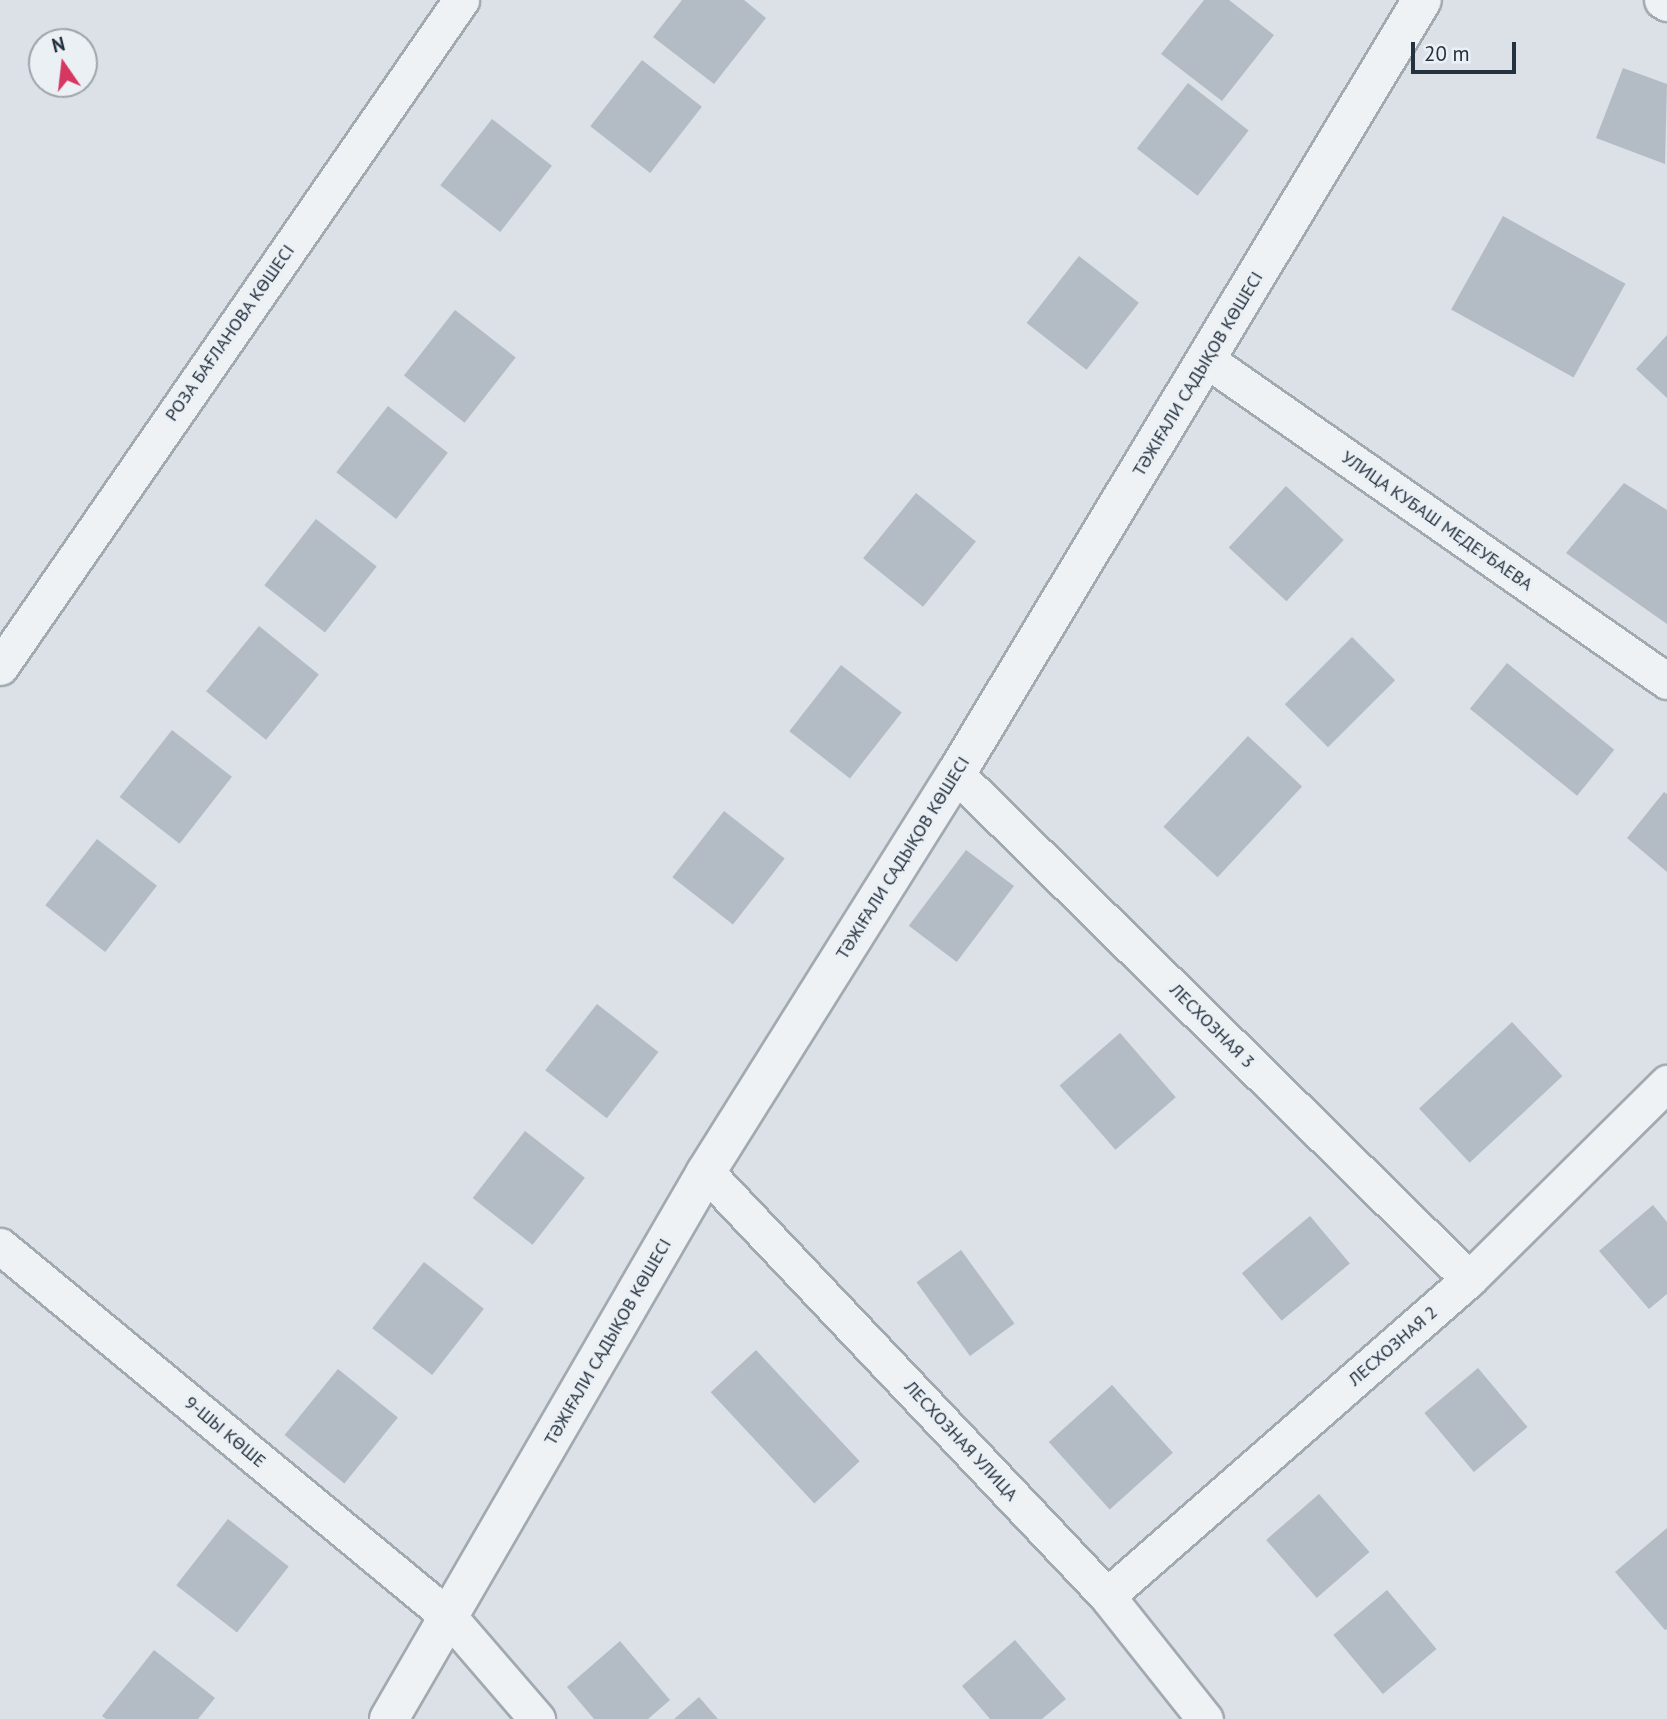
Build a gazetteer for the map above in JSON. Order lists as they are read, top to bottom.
{
  "streets": {
    "street": [
      "РОЗА БАҒЛАНОВА КӨШЕСI",
      "ТӘЖІҒАЛИ САДЫҚОВ КӨШЕСІ",
      "УЛИЦА КУБАШ МЕДЕУБАЕВА",
      "ЛЕСХОЗНАЯ 3",
      "ЛЕСХОЗНАЯ 2",
      "9-ШЫ КӨШЕ",
      "ЛЕСХОЗНАЯ УЛИЦА"
    ]
  },
  "crossings": [
    ["ТӘЖІҒАЛИ САДЫҚОВ КӨШЕСІ", "УЛИЦА КУБАШ МЕДЕУБАЕВА"],
    ["ТӘЖІҒАЛИ САДЫҚОВ КӨШЕСІ", "ЛЕСХОЗНАЯ 3"],
    ["ТӘЖІҒАЛИ САДЫҚОВ КӨШЕСІ", "9-ШЫ КӨШЕ"],
    ["ТӘЖІҒАЛИ САДЫҚОВ КӨШЕСІ", "ЛЕСХОЗНАЯ УЛИЦА"],
    ["ЛЕСХОЗНАЯ 3", "ЛЕСХОЗНАЯ 2"],
    ["ЛЕСХОЗНАЯ 2", "ЛЕСХОЗНАЯ УЛИЦА"]
  ],
  "scale_bar": "20 m",
  "north": "top"
}
